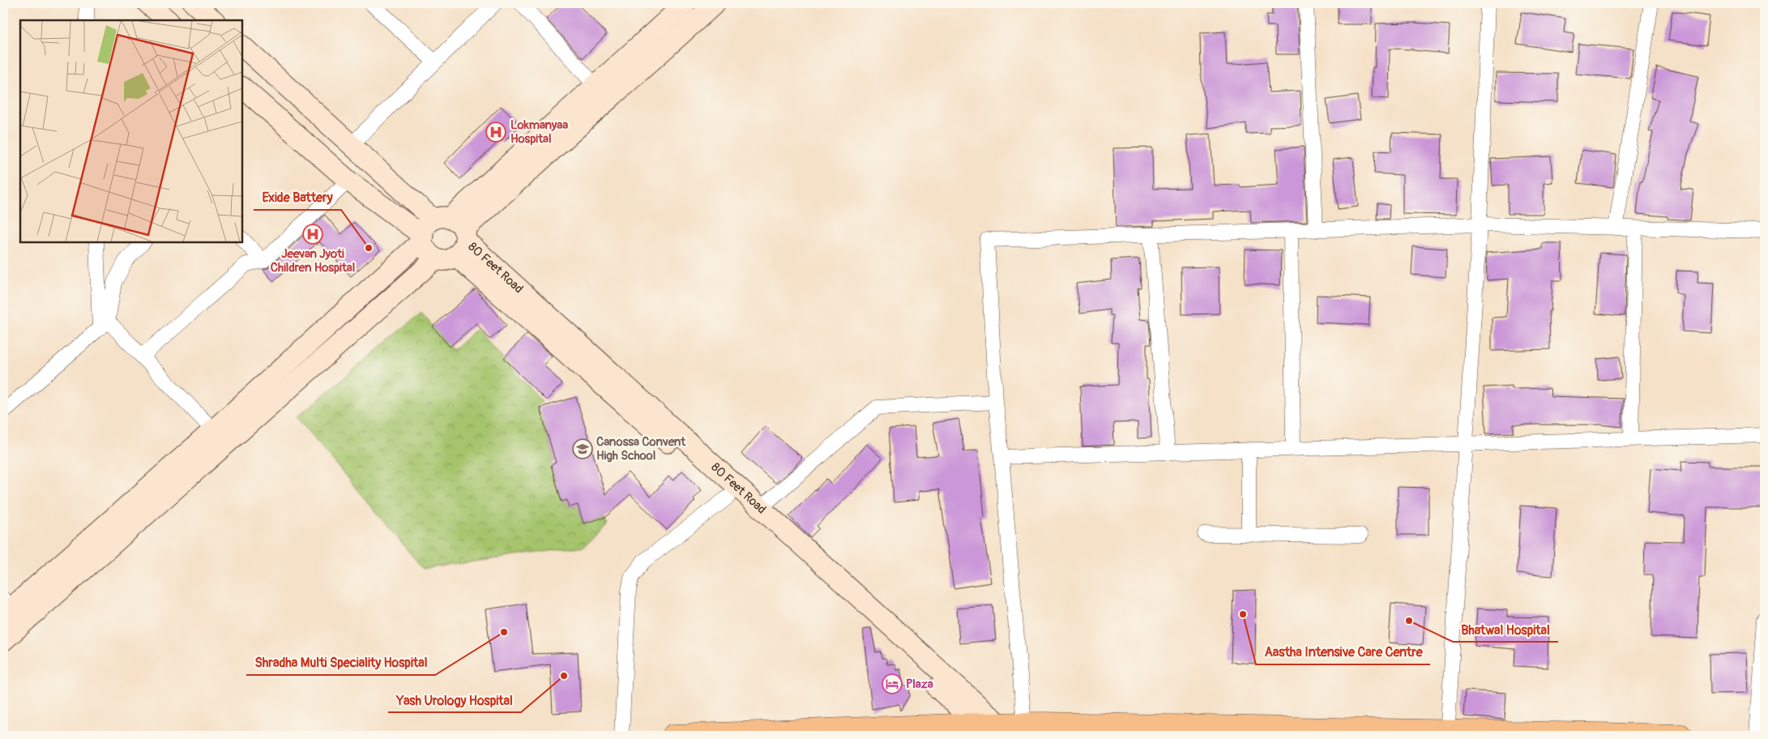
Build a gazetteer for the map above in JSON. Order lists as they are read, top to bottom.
{
  "streets": {
    "main road": ["80 Feet Road"]
  },
  "places": {
    "hospital": ["Lokmanyaa Hospital", "Jeevan Jyoti Children Hospital"],
    "other": [
      "Exide Battery",
      "Aastha Intensive Care Centre",
      "Bhatwal Hospital",
      "Shradha Multi Speciality Hospital",
      "Yash Urology Hospital"
    ],
    "school or university": ["Canossa Convent High School"],
    "hotel": ["Plaza"]
  }
}
